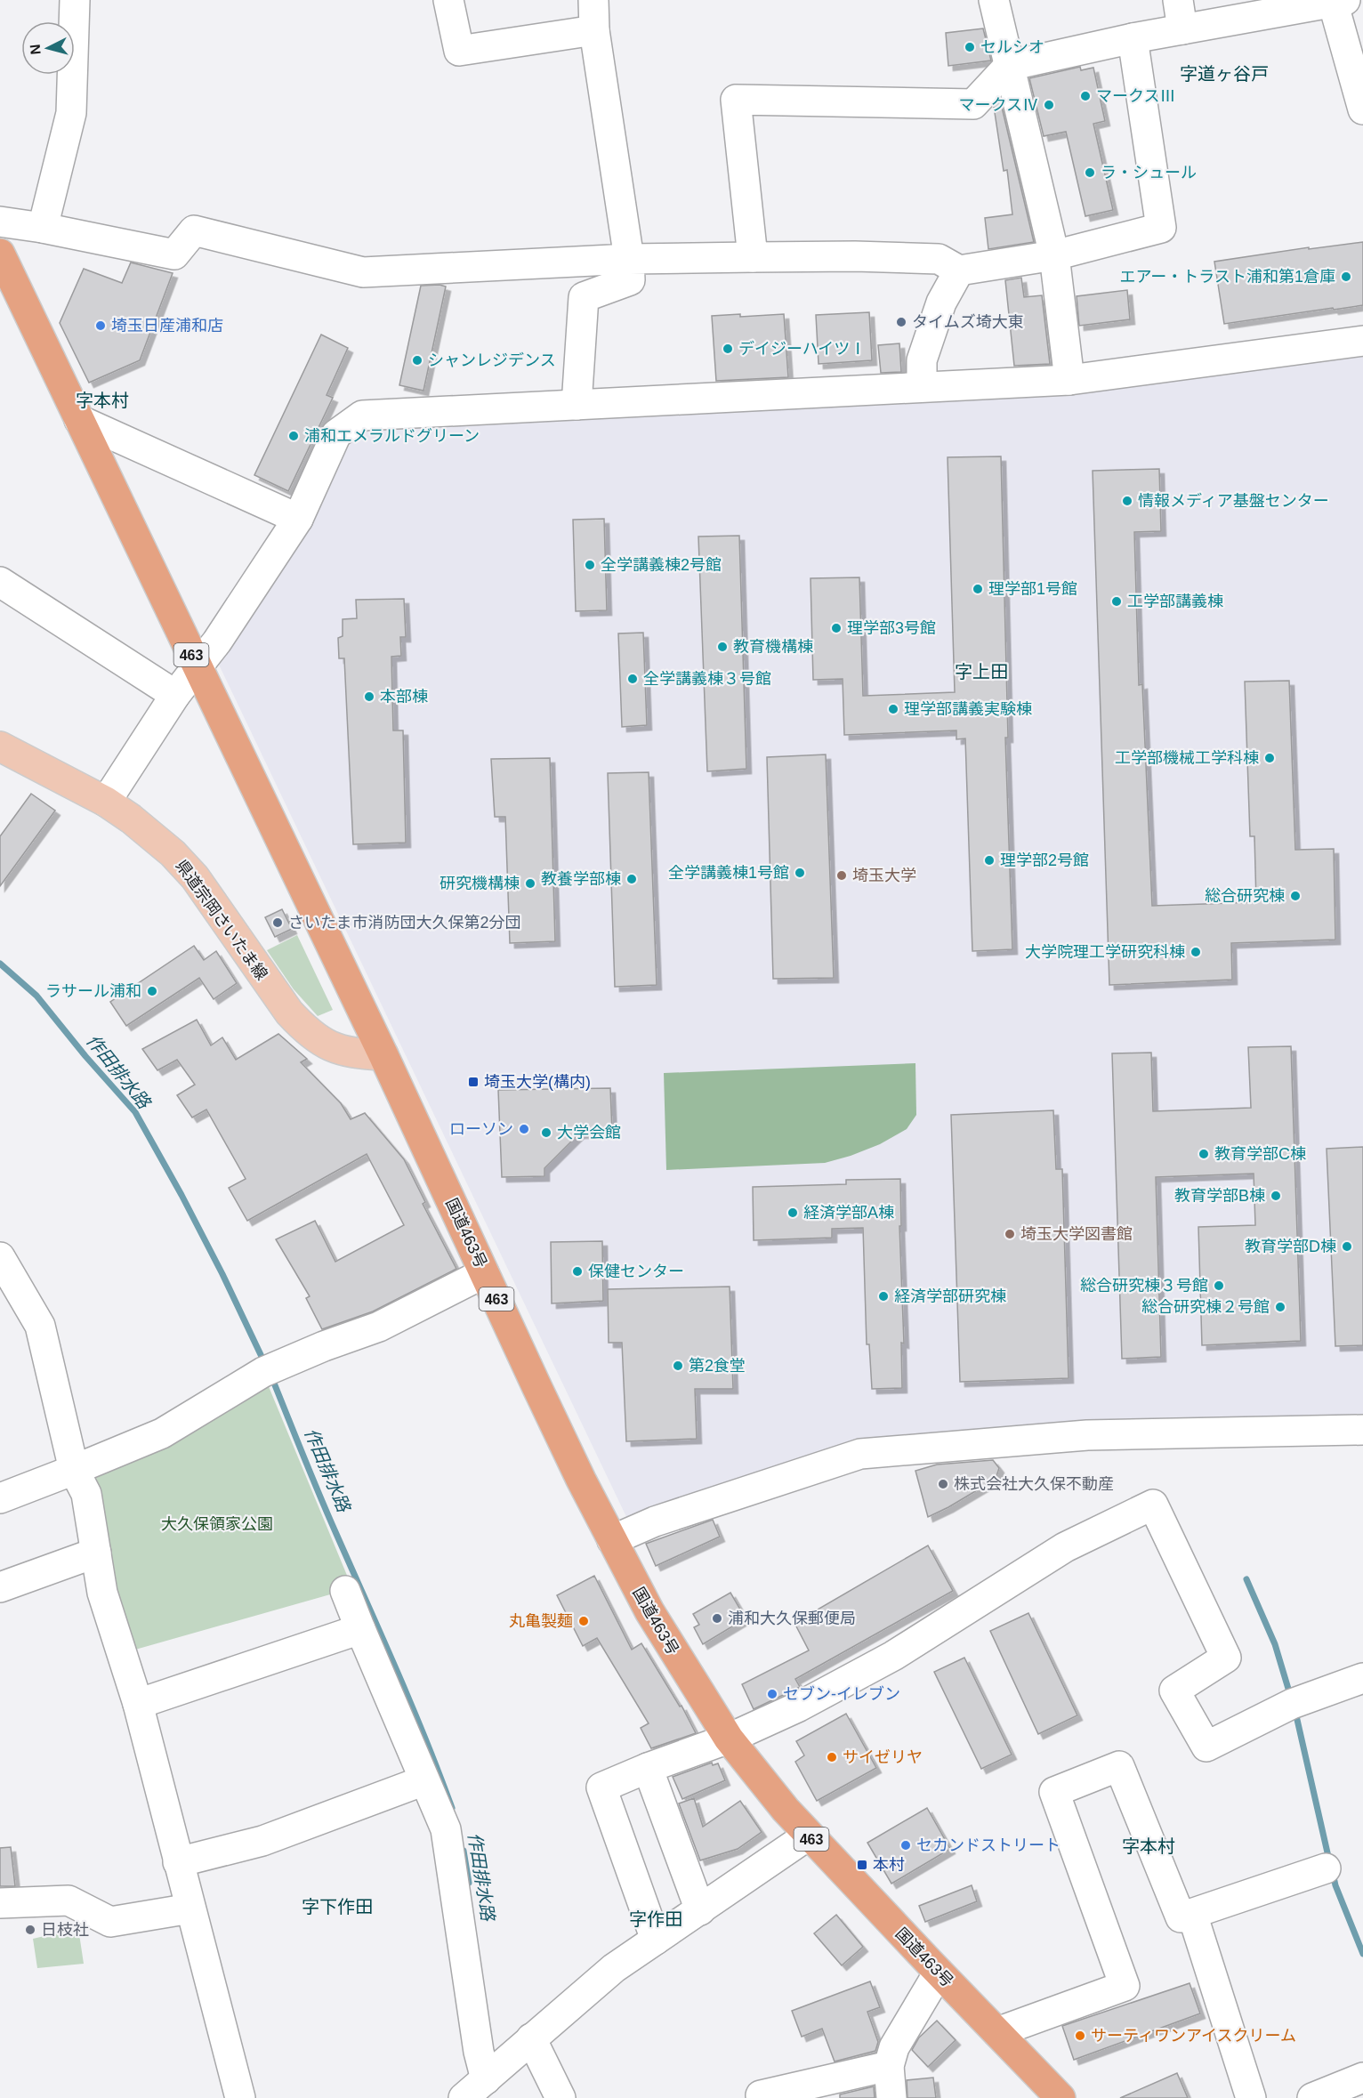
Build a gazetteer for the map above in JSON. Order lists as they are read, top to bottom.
{
  "streets": {
    "highway": ["463", "国道463号"],
    "main road": ["県道宗岡さいたま線"]
  },
  "crossings": [
    ["463", "県道宗岡さいたま線"],
    ["463", "国道463号"],
    ["県道宗岡さいたま線", "国道463号"]
  ],
  "districts": [
    "字道ヶ谷戸",
    "字本村",
    "字上田",
    "字本村",
    "字下作田",
    "字作田"
  ],
  "water": ["作田排水路"],
  "parks": ["大久保領家公園"],
  "places": {
    "other": [
      "セルシオ",
      "マークスⅢ",
      "マークスⅣ",
      "ラ・シュール",
      "エアー・トラスト浦和第1倉庫",
      "タイムズ埼大東",
      "埼玉日産浦和店",
      "デイジーハイツⅠ",
      "シャンレジデンス",
      "浦和エメラルドグリーン",
      "情報メディア基盤センター",
      "全学講義棟2号館",
      "理学部1号館",
      "工学部講義棟",
      "理学部3号館",
      "教育機構棟",
      "全学講義棟３号館",
      "本部棟",
      "理学部講義実験棟",
      "工学部機械工学科棟",
      "理学部2号館",
      "全学講義棟1号館",
      "埼玉大学",
      "教養学部棟",
      "研究機構棟",
      "総合研究棟",
      "さいたま市消防団大久保第2分団",
      "大学院理工学研究科棟",
      "ラサール浦和",
      "ローソン",
      "大学会館",
      "教育学部C棟",
      "教育学部B棟",
      "経済学部A棟",
      "埼玉大学図書館",
      "教育学部D棟",
      "保健センター",
      "総合研究棟３号館",
      "経済学部研究棟",
      "総合研究棟２号館",
      "第2食堂",
      "株式会社大久保不動産",
      "浦和大久保郵便局",
      "丸亀製麺",
      "セブン-イレブン",
      "サイゼリヤ",
      "セカンドストリート",
      "日枝社",
      "サーティワンアイスクリーム"
    ],
    "transit": ["埼玉大学(構内)", "本村"]
  },
  "north": "left"
}
